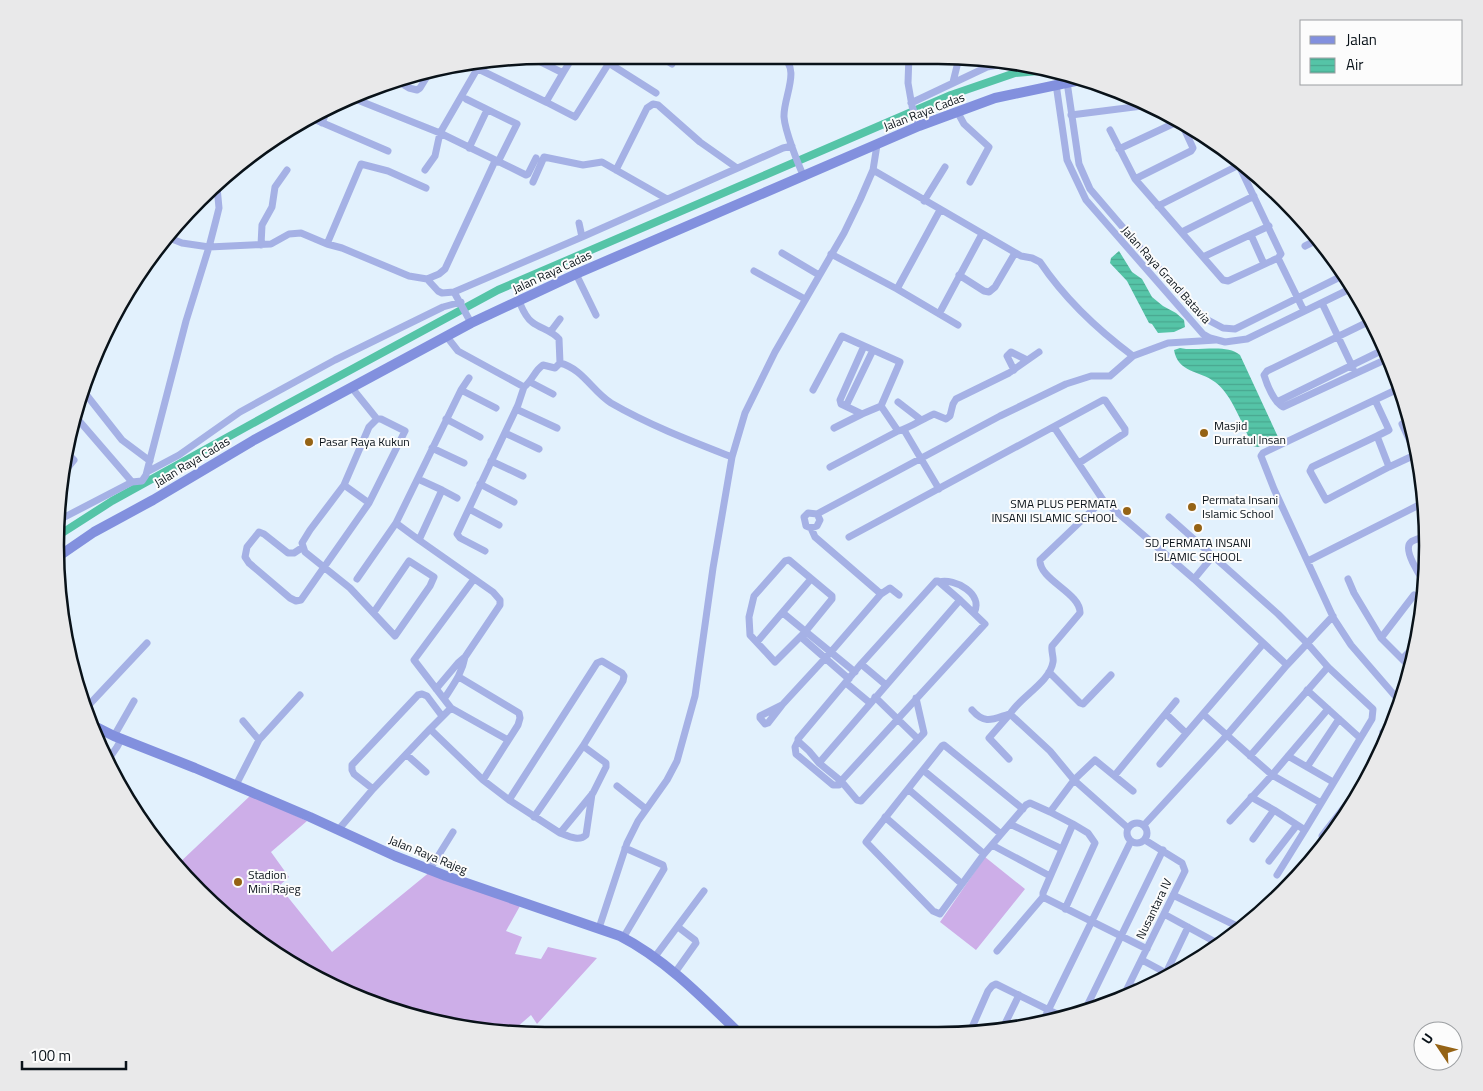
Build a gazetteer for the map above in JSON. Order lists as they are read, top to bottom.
{
  "streets": {
    "street": [
      "Jalan Raya Cadas",
      "Jalan Raya Grand Batavia",
      "Jalan Raya Rajeg",
      "Nusantara IV"
    ]
  },
  "crossings": [
    ["Jalan Raya Cadas", "Jalan Raya Grand Batavia"]
  ],
  "places": [
    "Masjid Durratul Insan",
    "Pasar Raya Kukun",
    "Permata Insani Islamic School",
    "SMA PLUS PERMATA INSANI ISLAMIC SCHOOL",
    "SD PERMATA INSANI ISLAMIC SCHOOL",
    "Stadion Mini Rajeg"
  ],
  "legend": ["Jalan", "Air"],
  "scale_bar": "100 m",
  "north": "top left"
}
